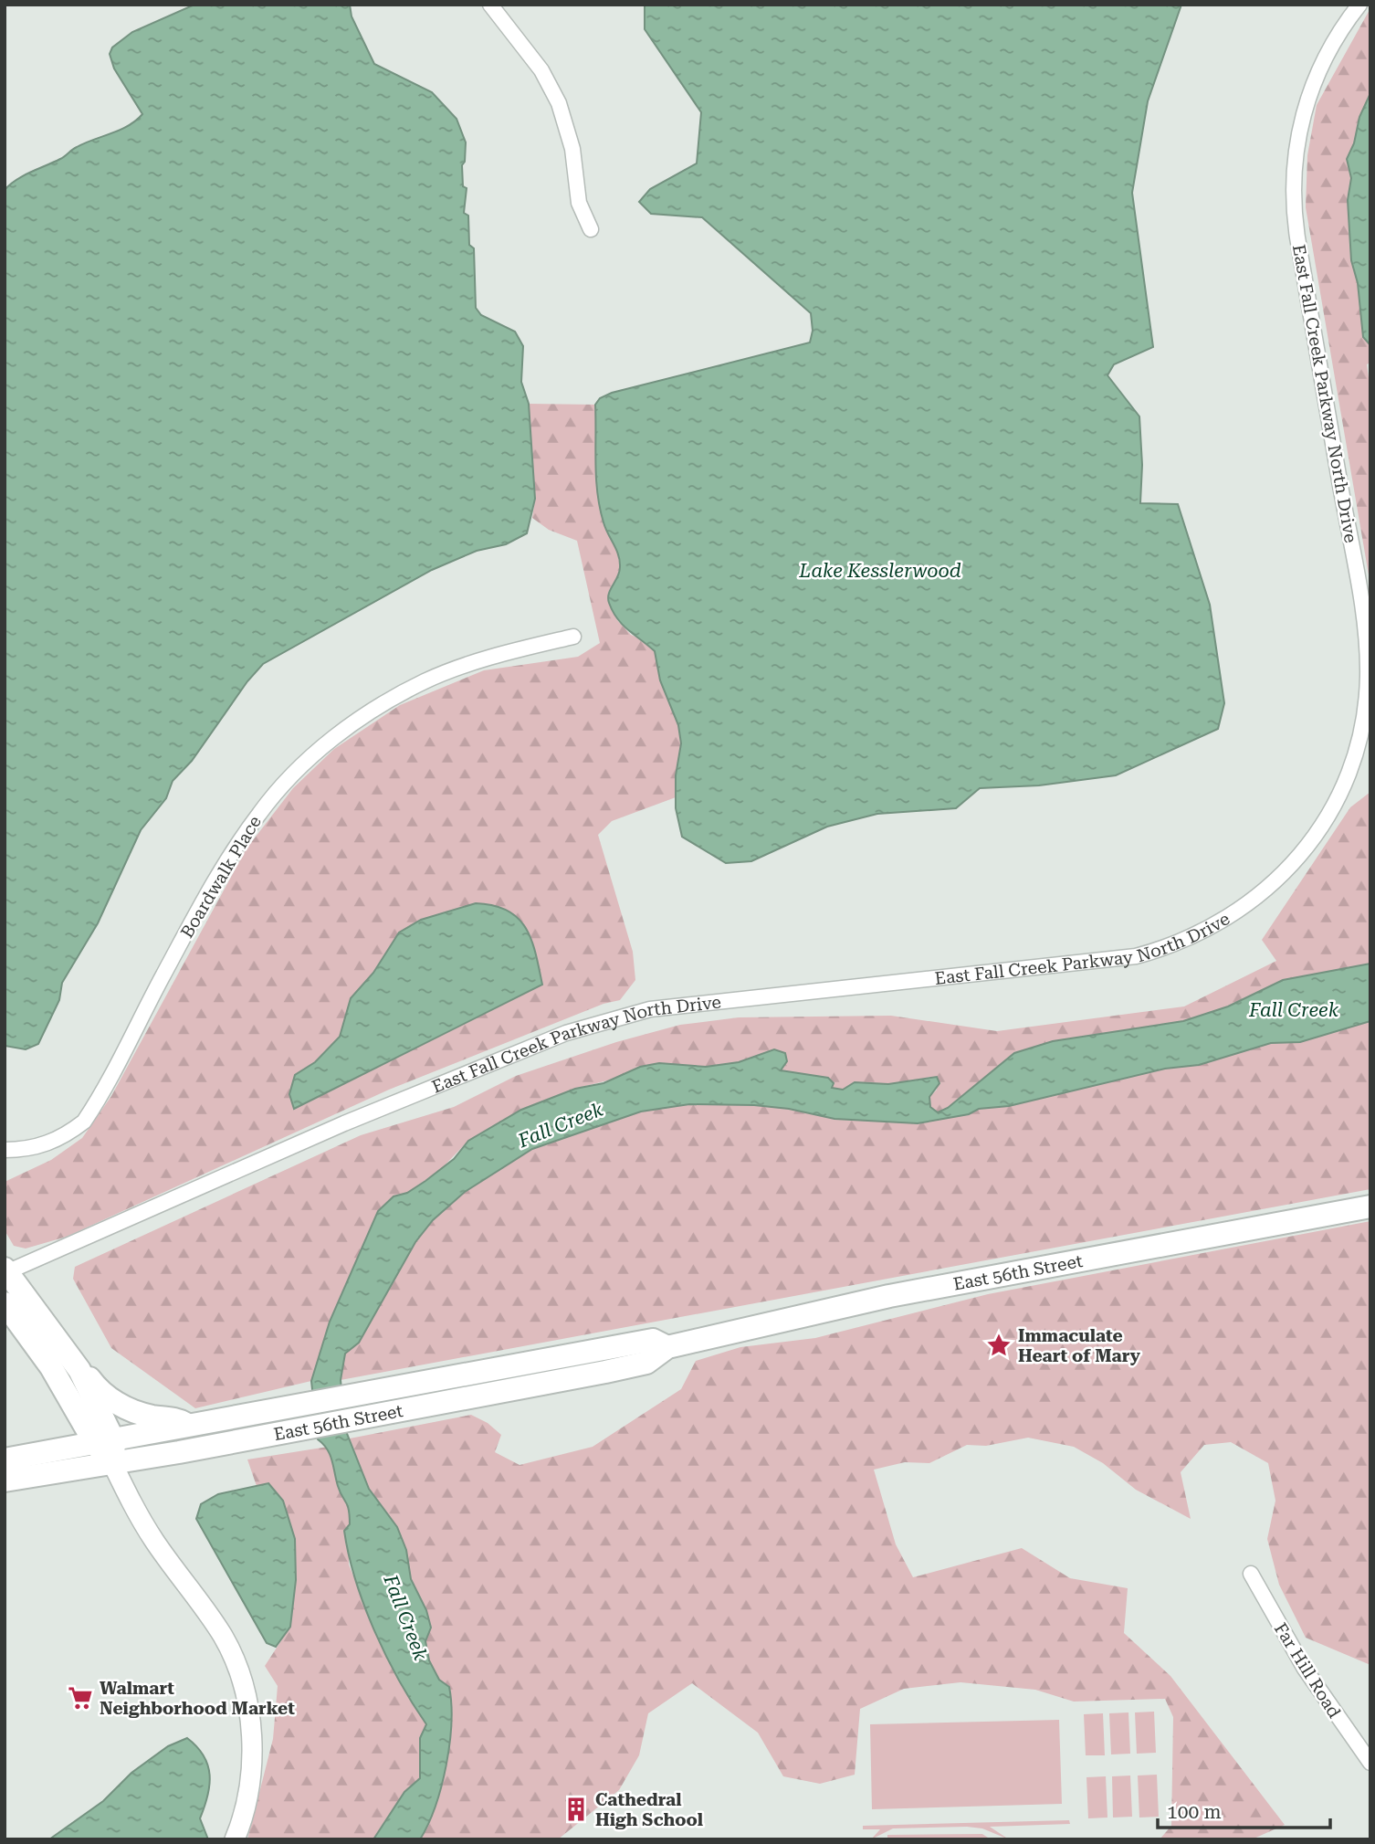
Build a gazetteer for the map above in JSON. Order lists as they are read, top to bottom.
{
  "streets": {
    "main road": ["East 56th Street"],
    "street": ["East Fall Creek Parkway North Drive", "Boardwalk Place", "Far Hill Road"]
  },
  "water": ["Lake Kesslerwood", "Fall Creek"],
  "places": {
    "place": ["Immaculate Heart of Mary"],
    "supermarket": ["Walmart Neighborhood Market"],
    "building": ["Cathedral High School"]
  },
  "scale_bar": "100 m"
}
